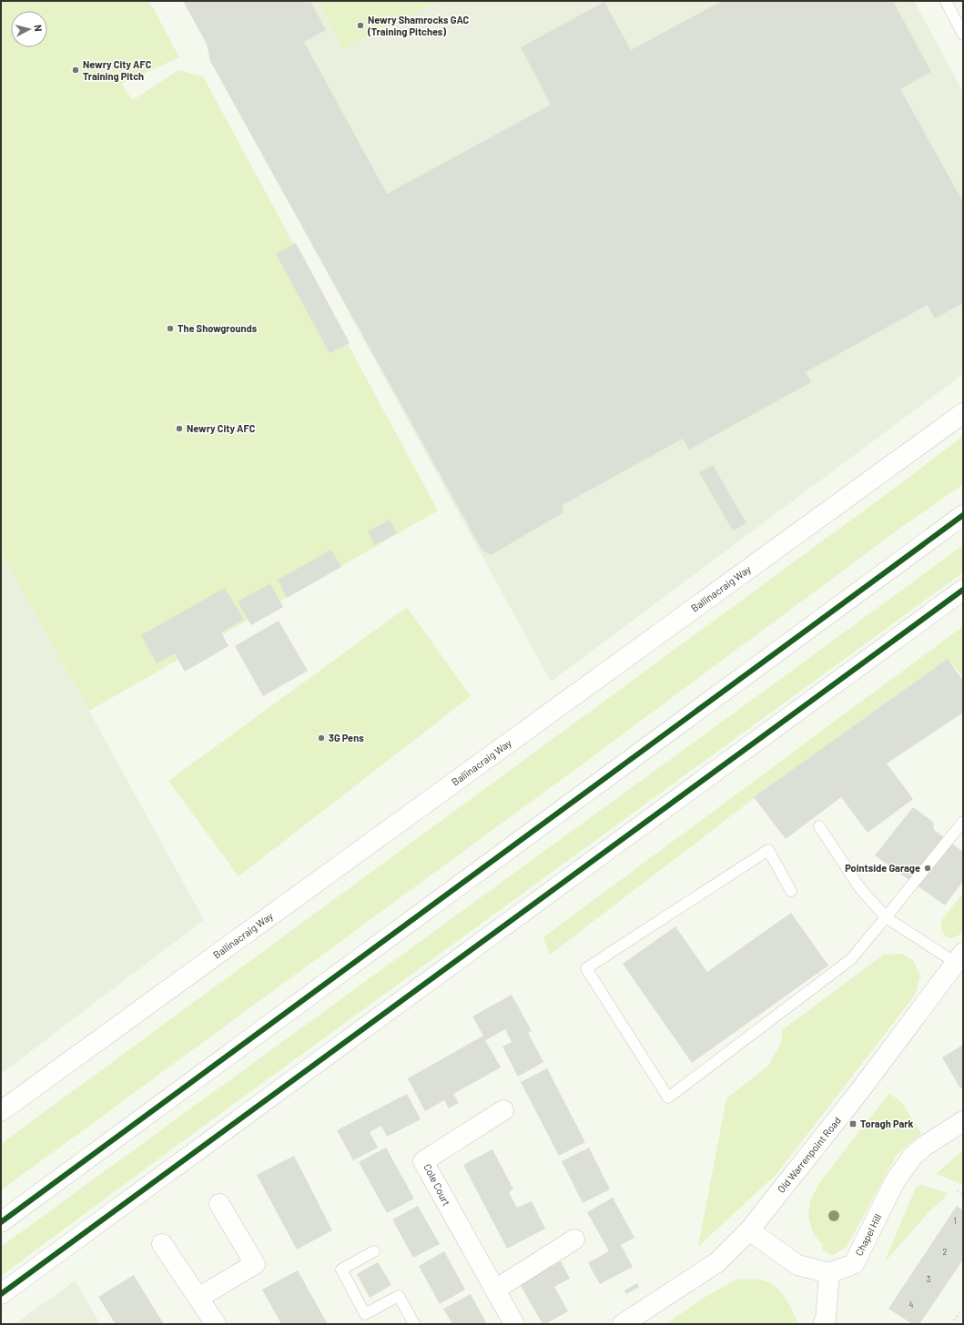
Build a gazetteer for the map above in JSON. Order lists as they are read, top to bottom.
{
  "streets": {
    "main road": [
      "Ballinacraig Way",
      "Old Warrenpoint Road",
      "Cole Court",
      "Chapel Hill"
    ]
  },
  "places": {
    "other": [
      "Newry Shamrocks GAC (Training Pitches)",
      "Newry City AFC Training Pitch",
      "The Showgrounds",
      "Newry City AFC",
      "3G Pens",
      "Pointside Garage"
    ],
    "transit": ["Toragh Park"]
  },
  "house_numbers": [
    "1",
    "2",
    "3",
    "4"
  ],
  "north": "right"
}
